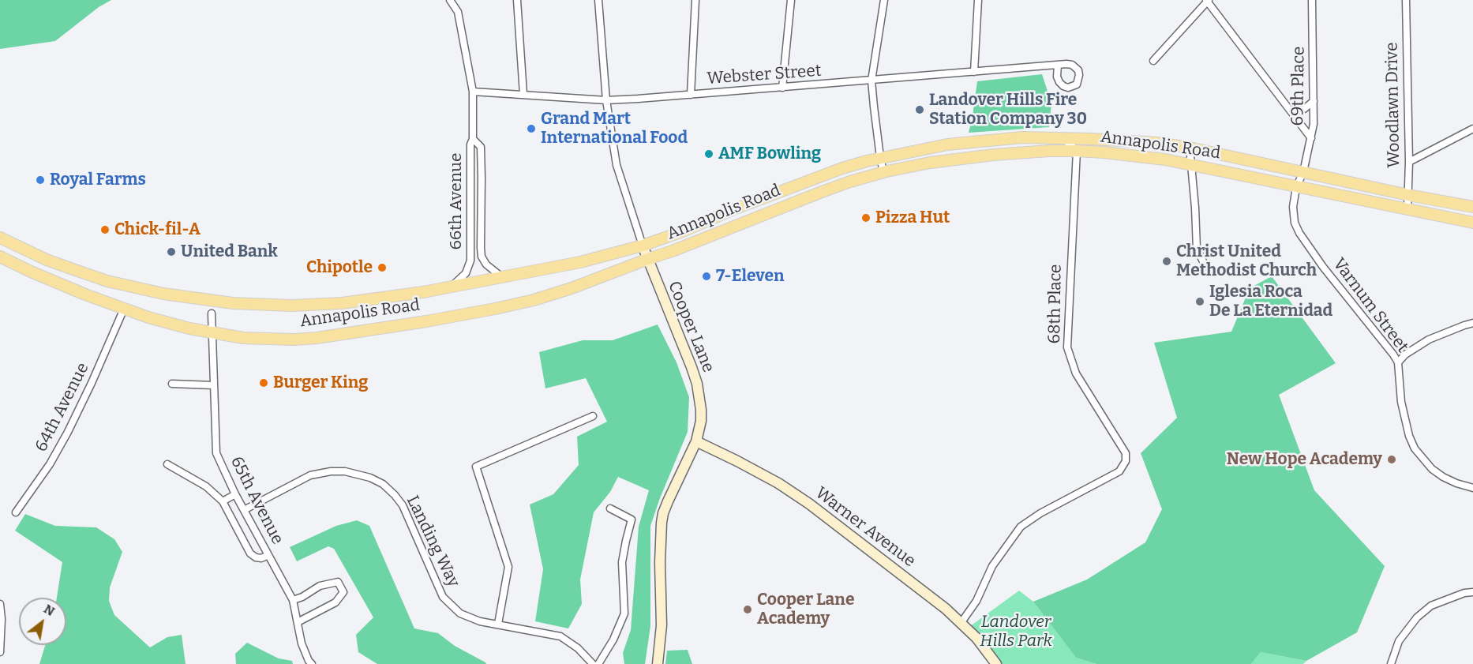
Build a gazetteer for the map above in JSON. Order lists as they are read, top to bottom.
{
  "streets": {
    "main road": ["Annapolis Road"],
    "street": [
      "Webster Street",
      "69th Place",
      "Woodlawn Drive",
      "66th Avenue",
      "68th Place",
      "Varnum Street",
      "Cooper Lane",
      "64th Avenue",
      "65th Avenue",
      "Warner Avenue",
      "Landing Way"
    ]
  },
  "crossings": [
    ["Webster Street", "66th Avenue"],
    ["Webster Street", "Cooper Lane"],
    ["69th Place", "Annapolis Road"],
    ["69th Place", "Varnum Street"],
    ["Woodlawn Drive", "Annapolis Road"],
    ["Annapolis Road", "66th Avenue"],
    ["Annapolis Road", "68th Place"],
    ["Annapolis Road", "Varnum Street"],
    ["Annapolis Road", "Cooper Lane"],
    ["Annapolis Road", "64th Avenue"],
    ["Annapolis Road", "65th Avenue"],
    ["68th Place", "Warner Avenue"],
    ["Cooper Lane", "Warner Avenue"],
    ["65th Avenue", "Landing Way"]
  ],
  "parks": ["Landover Hills Park"],
  "places": [
    "Landover Hills Fire Station Company 30",
    "Grand Mart International Food",
    "AMF Bowling",
    "Royal Farms",
    "Pizza Hut",
    "Chick-fil-A",
    "United Bank",
    "Christ United Methodist Church",
    "Chipotle",
    "7-Eleven",
    "Iglesia Roca De La Eternidad",
    "Burger King",
    "New Hope Academy",
    "Cooper Lane Academy"
  ],
  "north": "top right"
}
